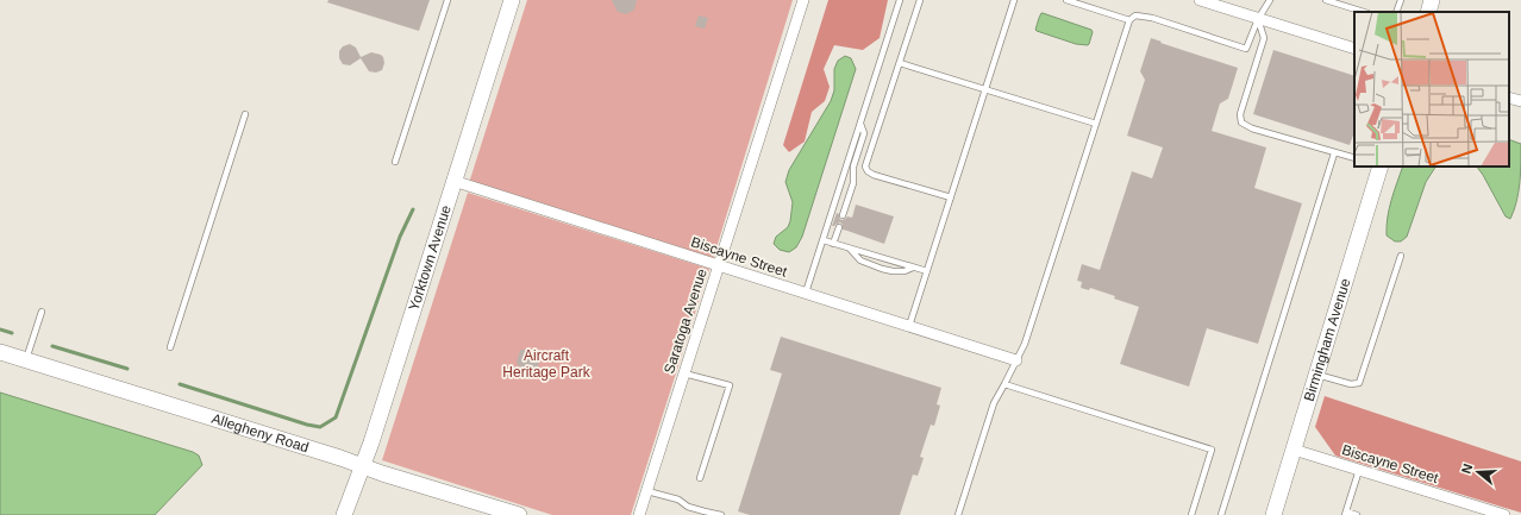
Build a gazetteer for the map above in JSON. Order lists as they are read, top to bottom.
{
  "streets": {
    "main road": ["Yorktown Avenue", "Birmingham Avenue", "Allegheny Road"],
    "street": ["Biscayne Street", "Saratoga Avenue"]
  },
  "crossings": [
    ["Biscayne Street", "Yorktown Avenue"],
    ["Biscayne Street", "Saratoga Avenue"],
    ["Biscayne Street", "Birmingham Avenue"],
    ["Yorktown Avenue", "Allegheny Road"]
  ],
  "parks": ["Aircraft Heritage Park"],
  "north": "left"
}
